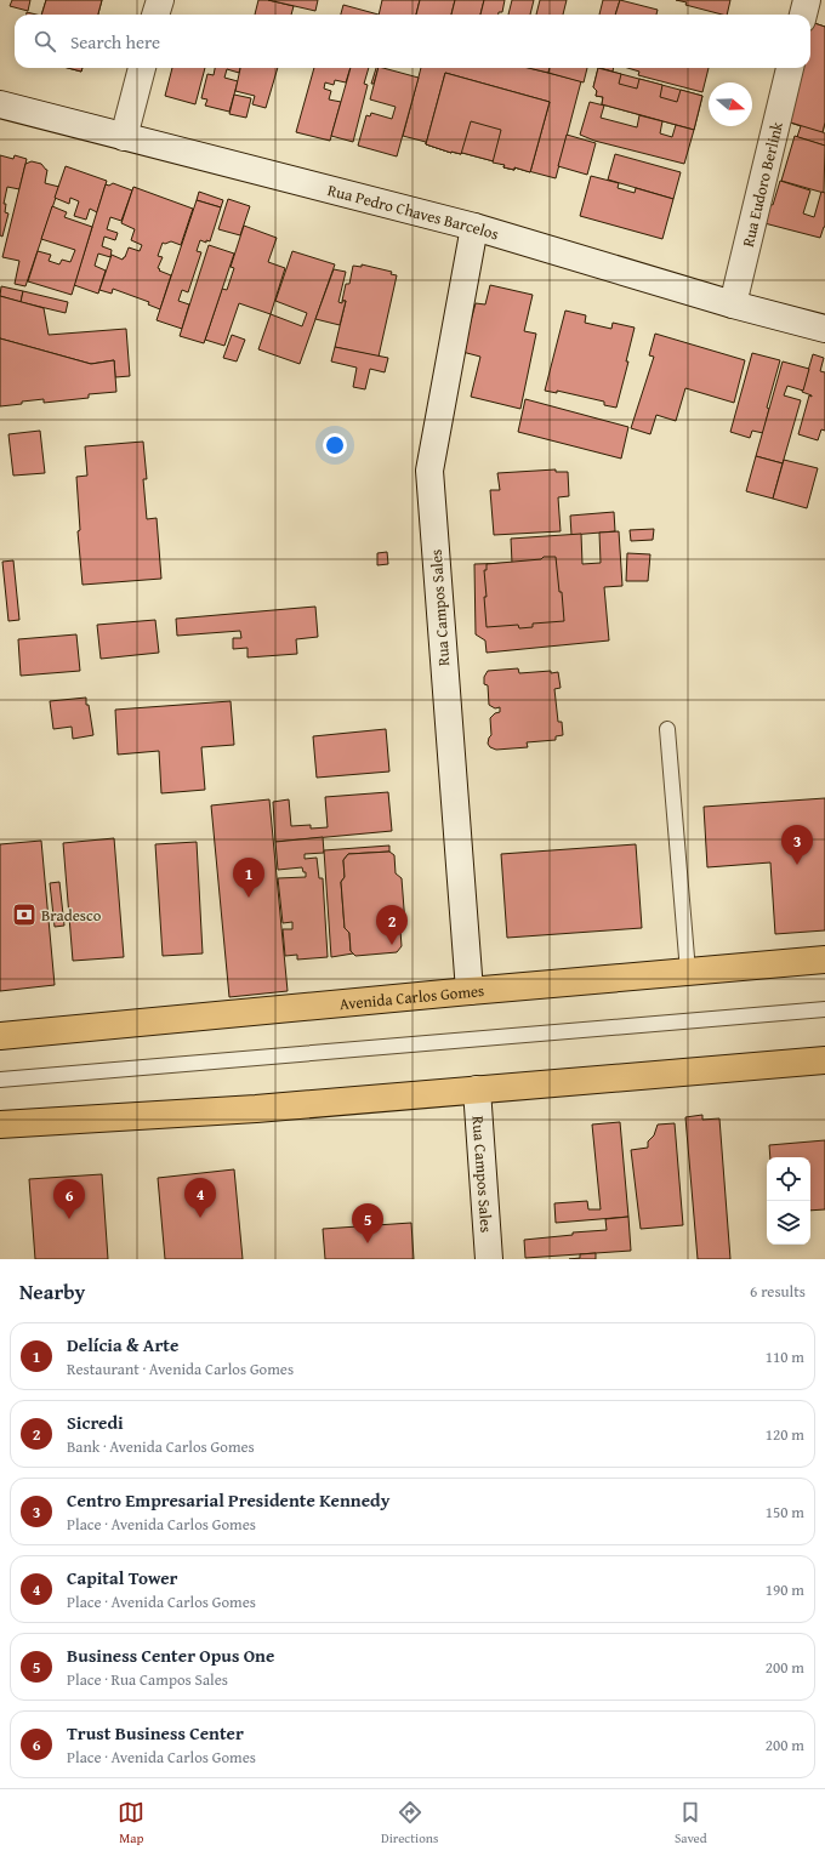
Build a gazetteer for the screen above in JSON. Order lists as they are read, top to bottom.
{
  "streets": {
    "main road": ["Avenida Carlos Gomes"],
    "street": ["Rua Eudoro Berlink", "Rua Pedro Chaves Barcelos", "Rua Campos Sales"]
  },
  "crossings": [
    ["Rua Eudoro Berlink", "Rua Pedro Chaves Barcelos"],
    ["Rua Pedro Chaves Barcelos", "Rua Campos Sales"],
    ["Rua Campos Sales", "Avenida Carlos Gomes"]
  ],
  "places": {
    "bank": ["Bradesco"]
  },
  "north": "right",
  "page": {
    "search": "Search here",
    "pins": [
      "3",
      "1",
      "2",
      "4",
      "6",
      "5"
    ],
    "heading": ["Nearby", "6 results"],
    "list": [
      {
        "mark": "1",
        "name": "Delícia & Arte",
        "note": "Restaurant · Avenida Carlos Gomes",
        "value": "110 m"
      },
      {
        "mark": "2",
        "name": "Sicredi",
        "note": "Bank · Avenida Carlos Gomes",
        "value": "120 m"
      },
      {
        "mark": "3",
        "name": "Centro Empresarial Presidente Kennedy",
        "note": "Place · Avenida Carlos Gomes",
        "value": "150 m"
      },
      {
        "mark": "4",
        "name": "Capital Tower",
        "note": "Place · Avenida Carlos Gomes",
        "value": "190 m"
      },
      {
        "mark": "5",
        "name": "Business Center Opus One",
        "note": "Place · Rua Campos Sales",
        "value": "200 m"
      },
      {
        "mark": "6",
        "name": "Trust Business Center",
        "note": "Place · Avenida Carlos Gomes",
        "value": "200 m"
      }
    ],
    "nav": ["Map", "Directions", "Saved"]
  }
}
